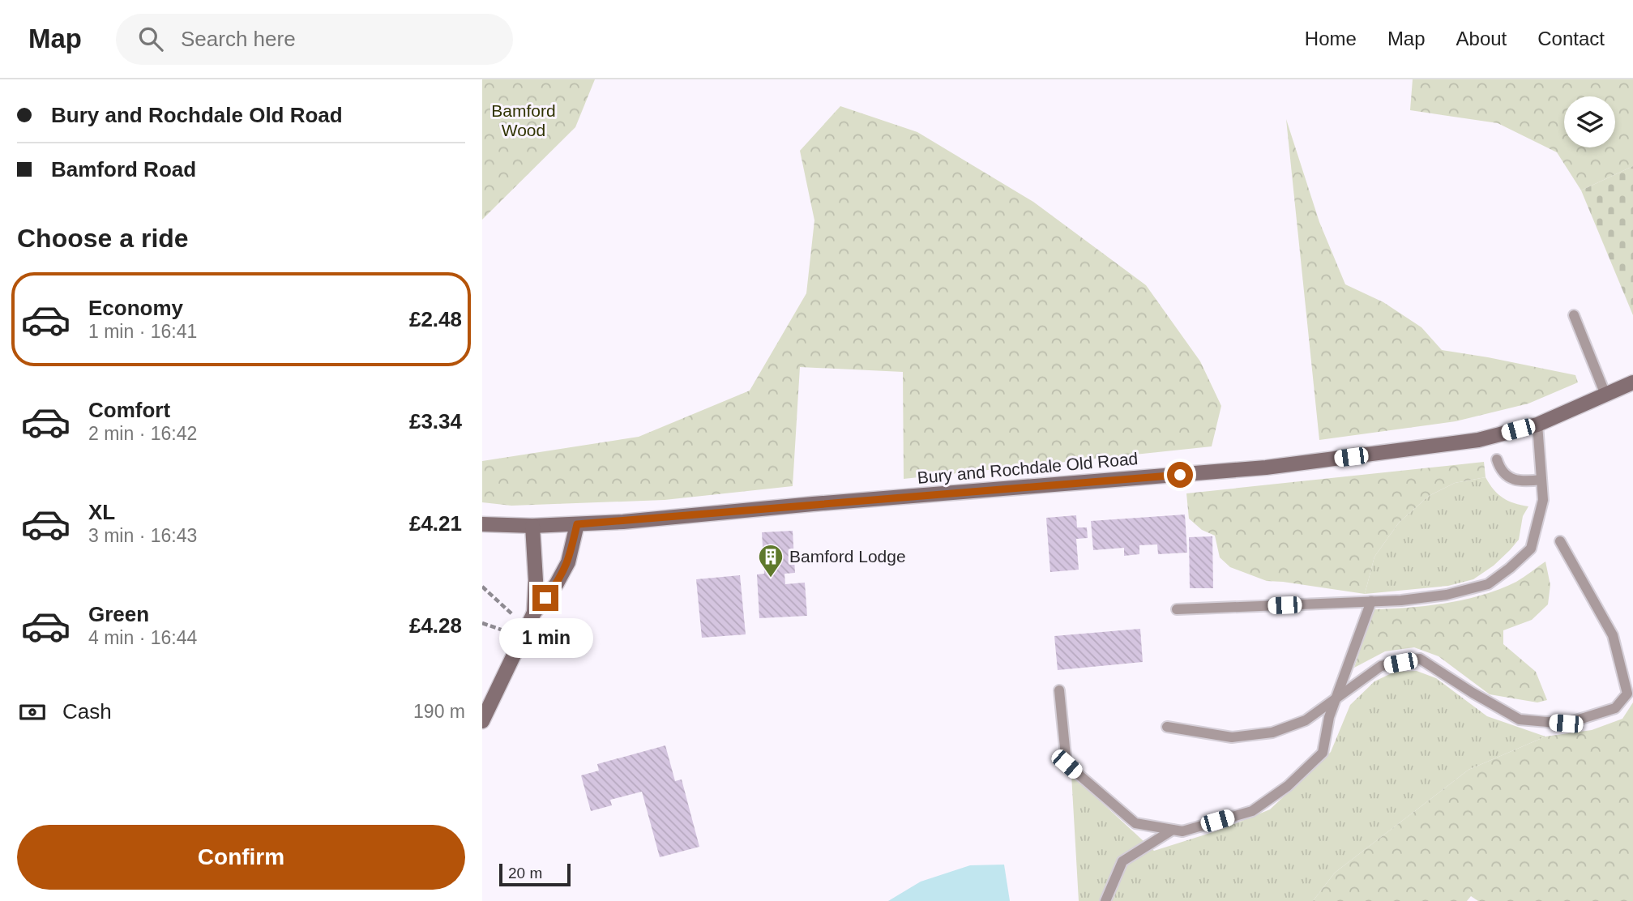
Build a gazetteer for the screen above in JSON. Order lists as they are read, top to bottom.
{
  "streets": {
    "main road": ["Bury and Rochdale Old Road"]
  },
  "parks": ["Bamford Wood"],
  "places": {
    "building": ["Bamford Lodge"]
  },
  "scale_bar": "20 m",
  "page": {
    "header": "Map",
    "search": "Search here",
    "nav": [
      "Home",
      "Map",
      "About",
      "Contact"
    ],
    "banner": ["Bury and Rochdale Old Road", "Bamford Road"],
    "heading": "Choose a ride",
    "list": [
      {
        "name": "Economy",
        "note": "1 min · 16:41",
        "value": "£2.48"
      },
      {
        "name": "Comfort",
        "note": "2 min · 16:42",
        "value": "£3.34"
      },
      {
        "name": "XL",
        "note": "3 min · 16:43",
        "value": "£4.21"
      },
      {
        "name": "Green",
        "note": "4 min · 16:44",
        "value": "£4.28"
      }
    ],
    "bubble": "1 min",
    "pay": ["Cash", "190 m"],
    "buttons": "Confirm",
    "scale": "20 m"
  }
}
